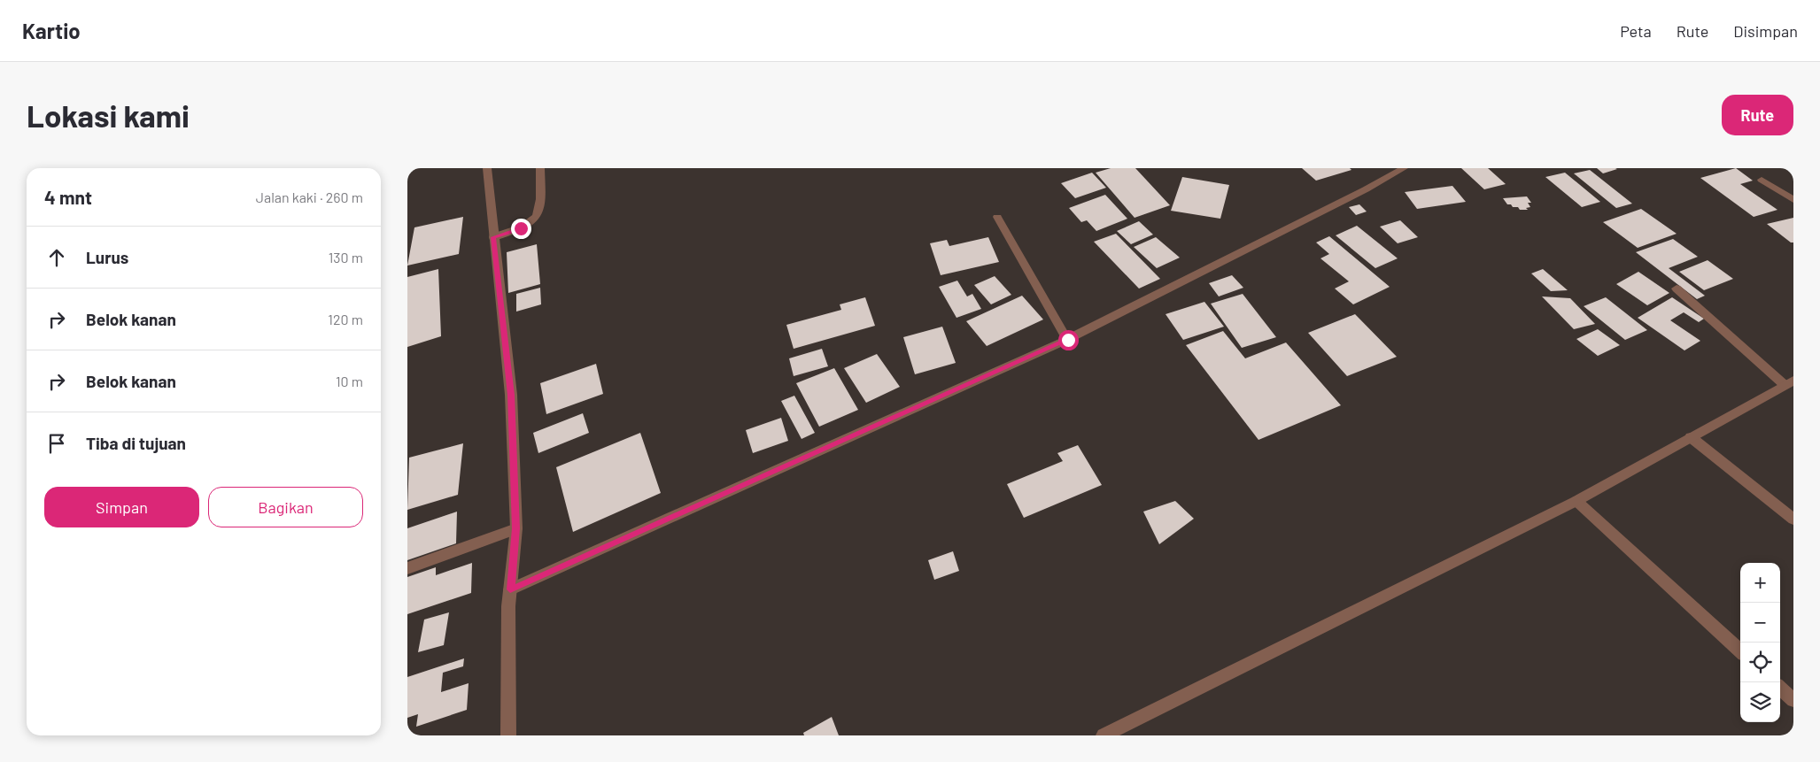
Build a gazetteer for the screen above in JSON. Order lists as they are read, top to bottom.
{
  "page": {
    "header": "Kartio",
    "nav": ["Peta", "Rute", "Disimpan"],
    "buttons": [
      "Rute",
      ["Simpan", "Bagikan"]
    ],
    "title": "Lokasi kami",
    "heading": ["4 mnt", "Jalan kaki · 260 m"],
    "list": [
      ["Lurus", "130 m"],
      ["Belok kanan", "120 m"],
      ["Belok kanan", "10 m"],
      "Tiba di tujuan"
    ],
    "map_buttons": ["+", "−"]
  }
}
